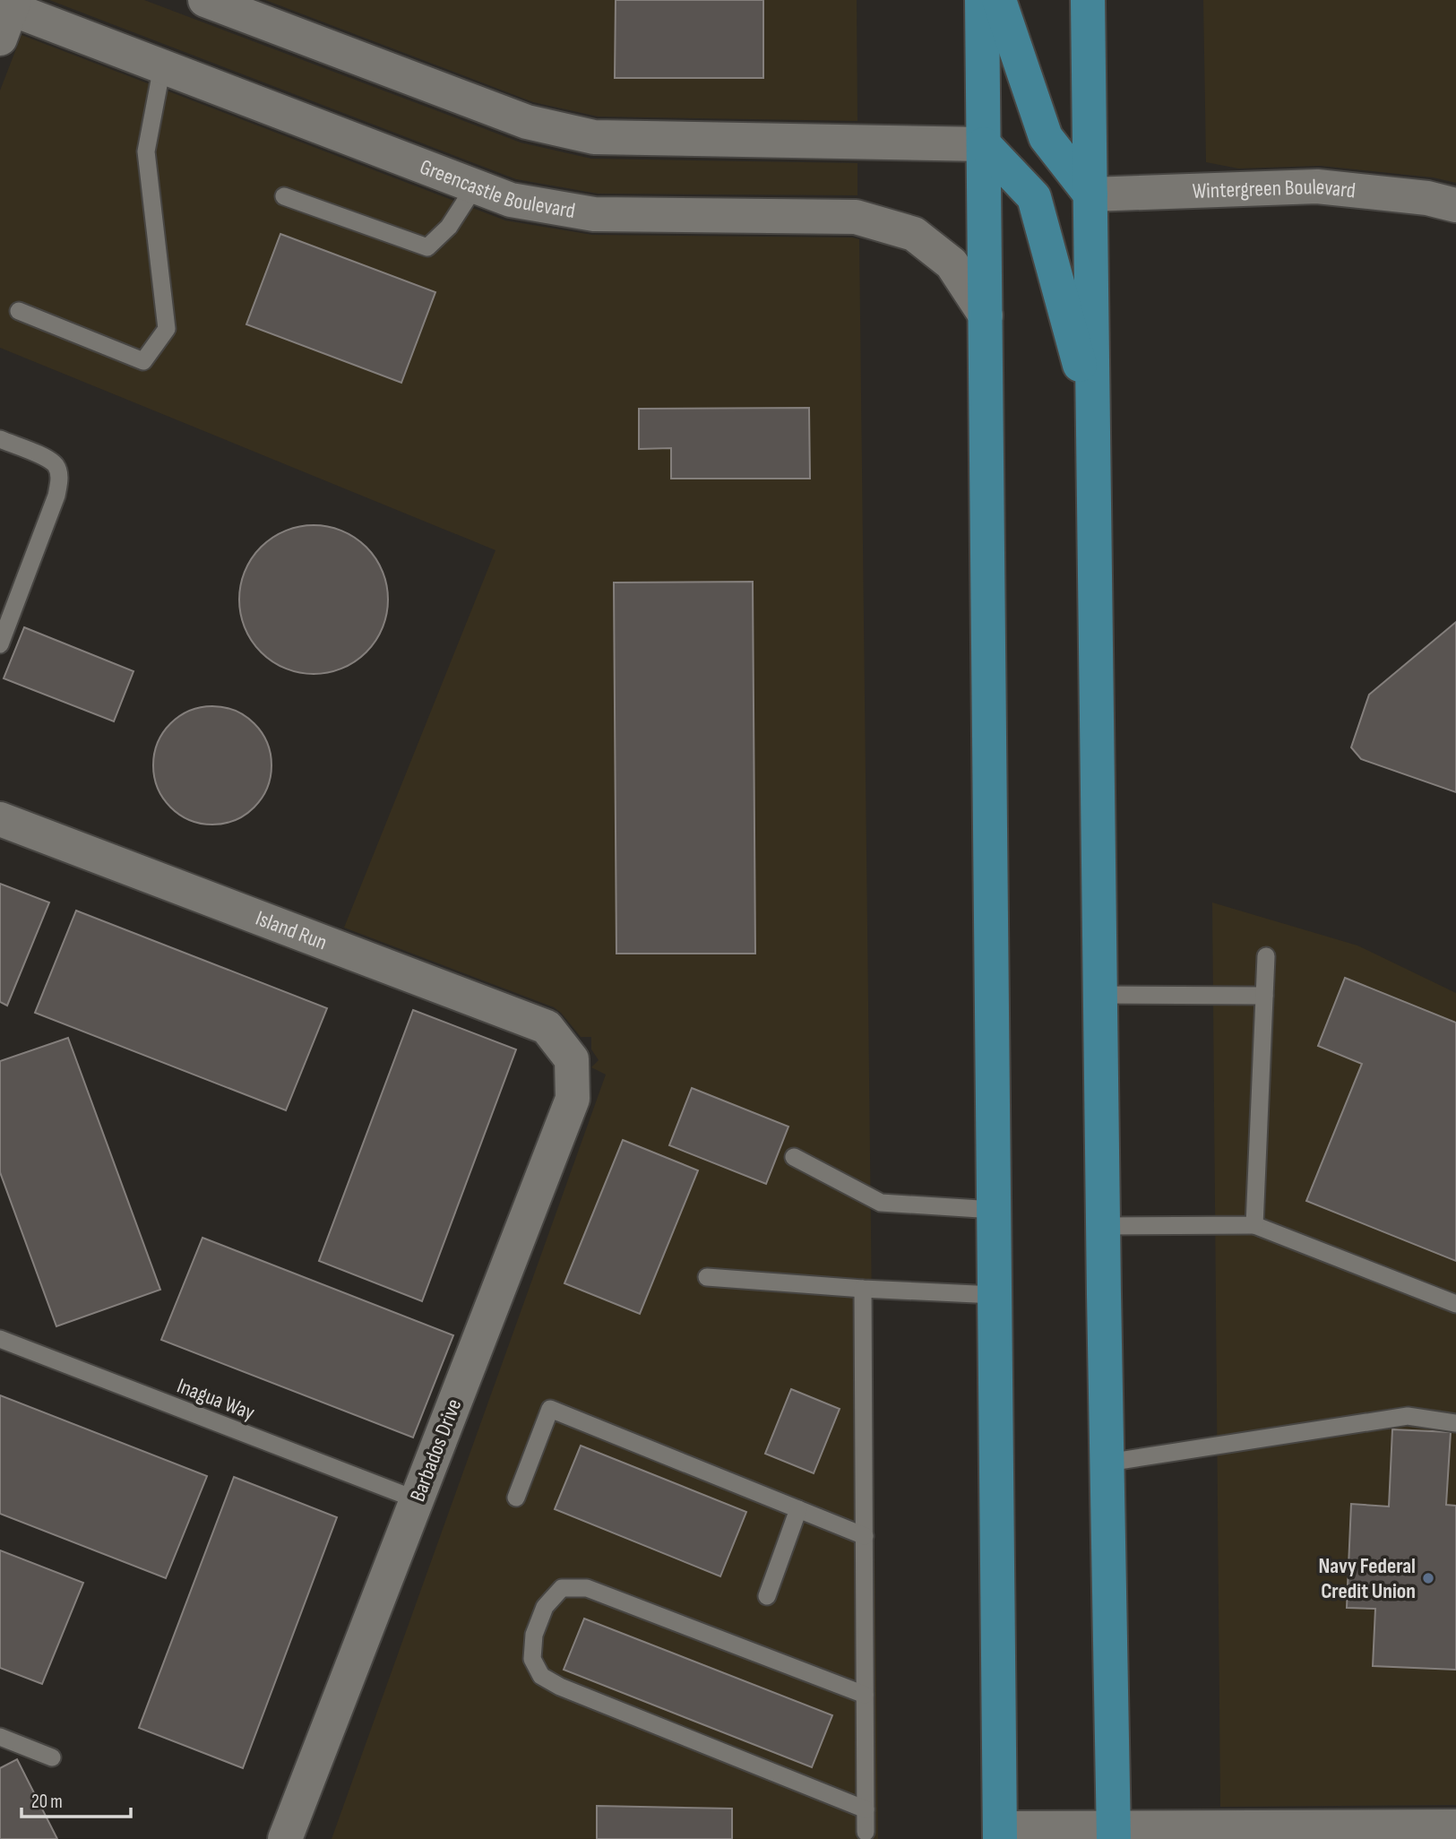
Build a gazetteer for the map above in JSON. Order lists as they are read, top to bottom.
{
  "streets": {
    "street": [
      "Greencastle Boulevard",
      "Wintergreen Boulevard",
      "Island Run",
      "Barbados Drive"
    ],
    "lane": ["Inagua Way"]
  },
  "crossings": [
    ["Island Run", "Barbados Drive"],
    ["Inagua Way", "Barbados Drive"]
  ],
  "places": ["Navy Federal Credit Union"],
  "scale_bar": "20 m"
}
